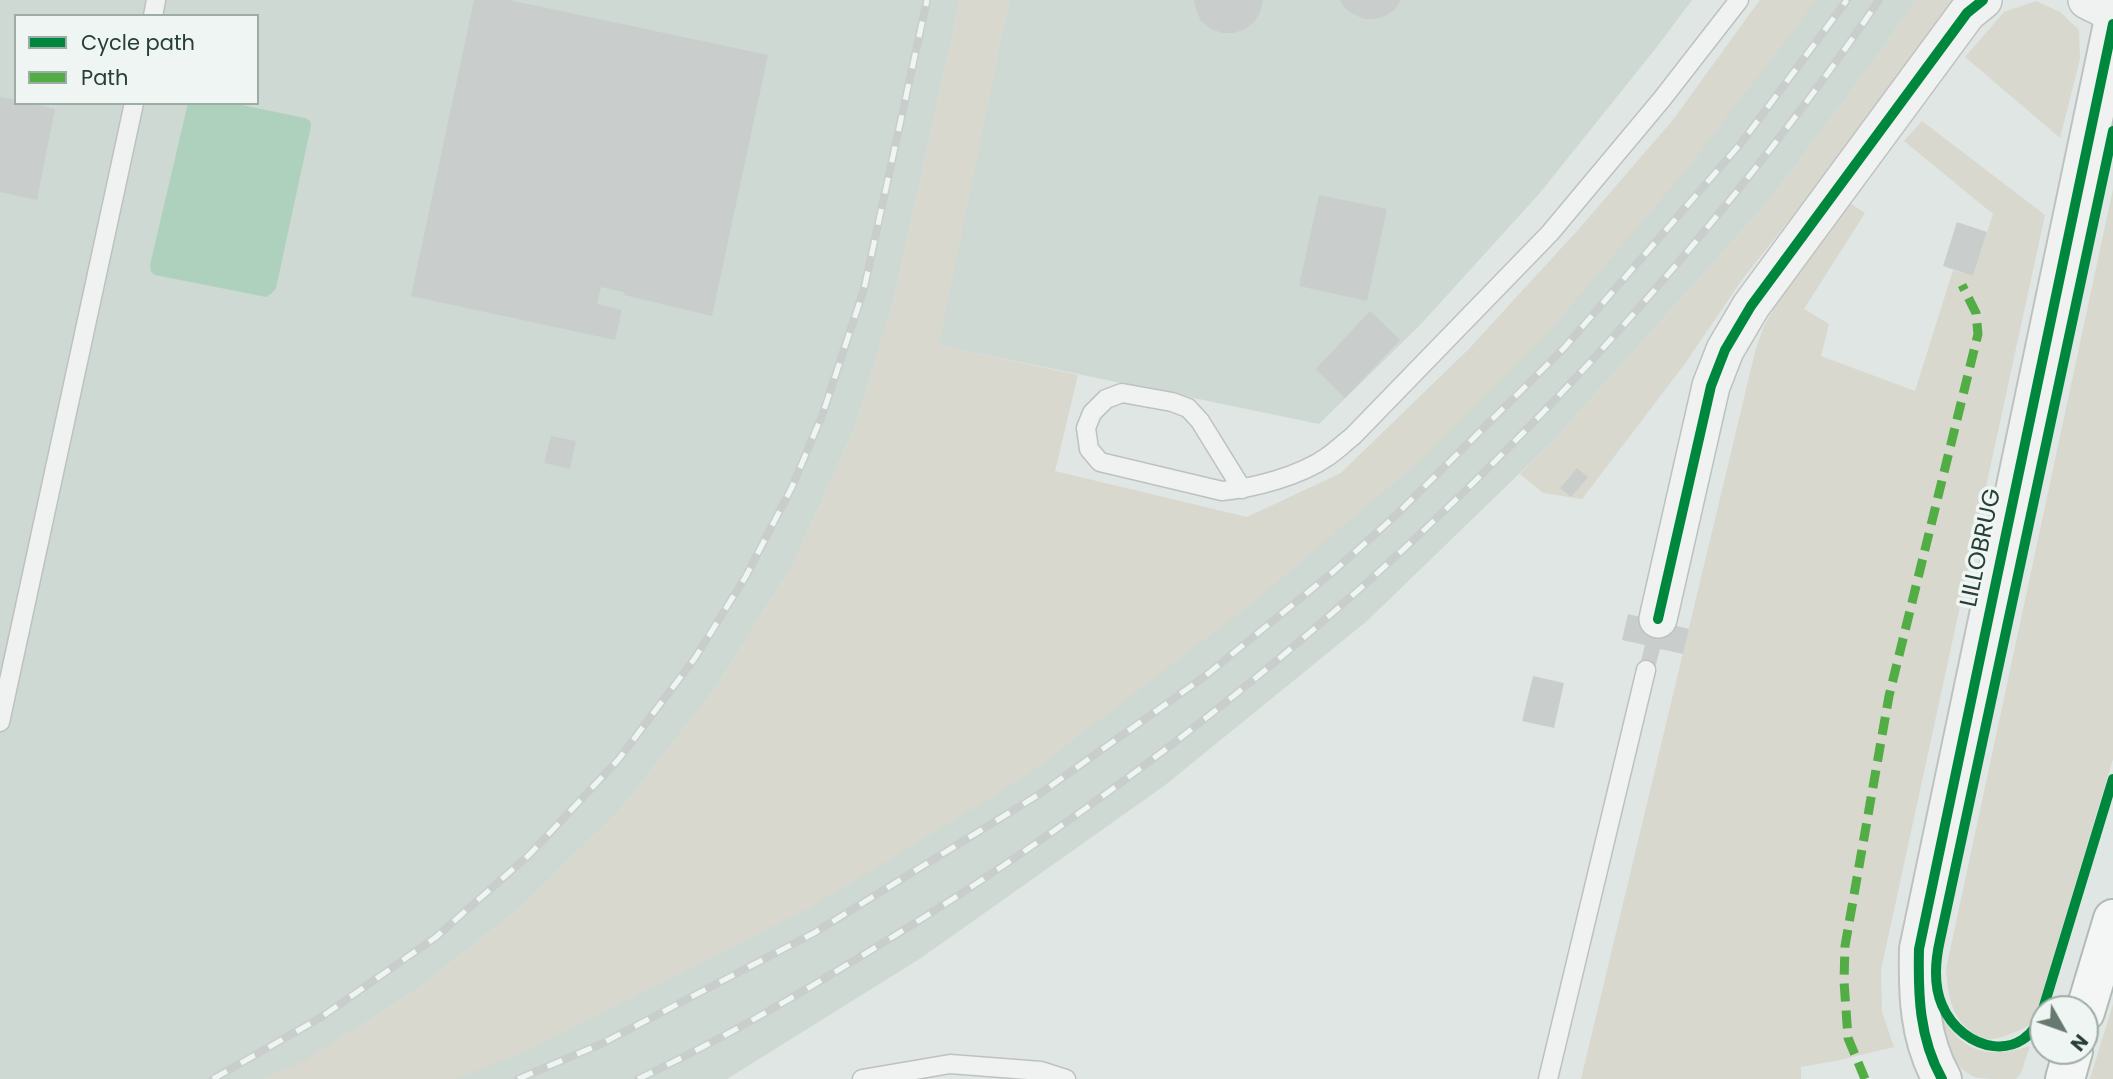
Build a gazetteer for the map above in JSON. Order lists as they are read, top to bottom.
{
  "streets": {
    "street": ["LILLOBRUG"]
  },
  "legend": ["Cycle path", "Path"],
  "north": "bottom right"
}
